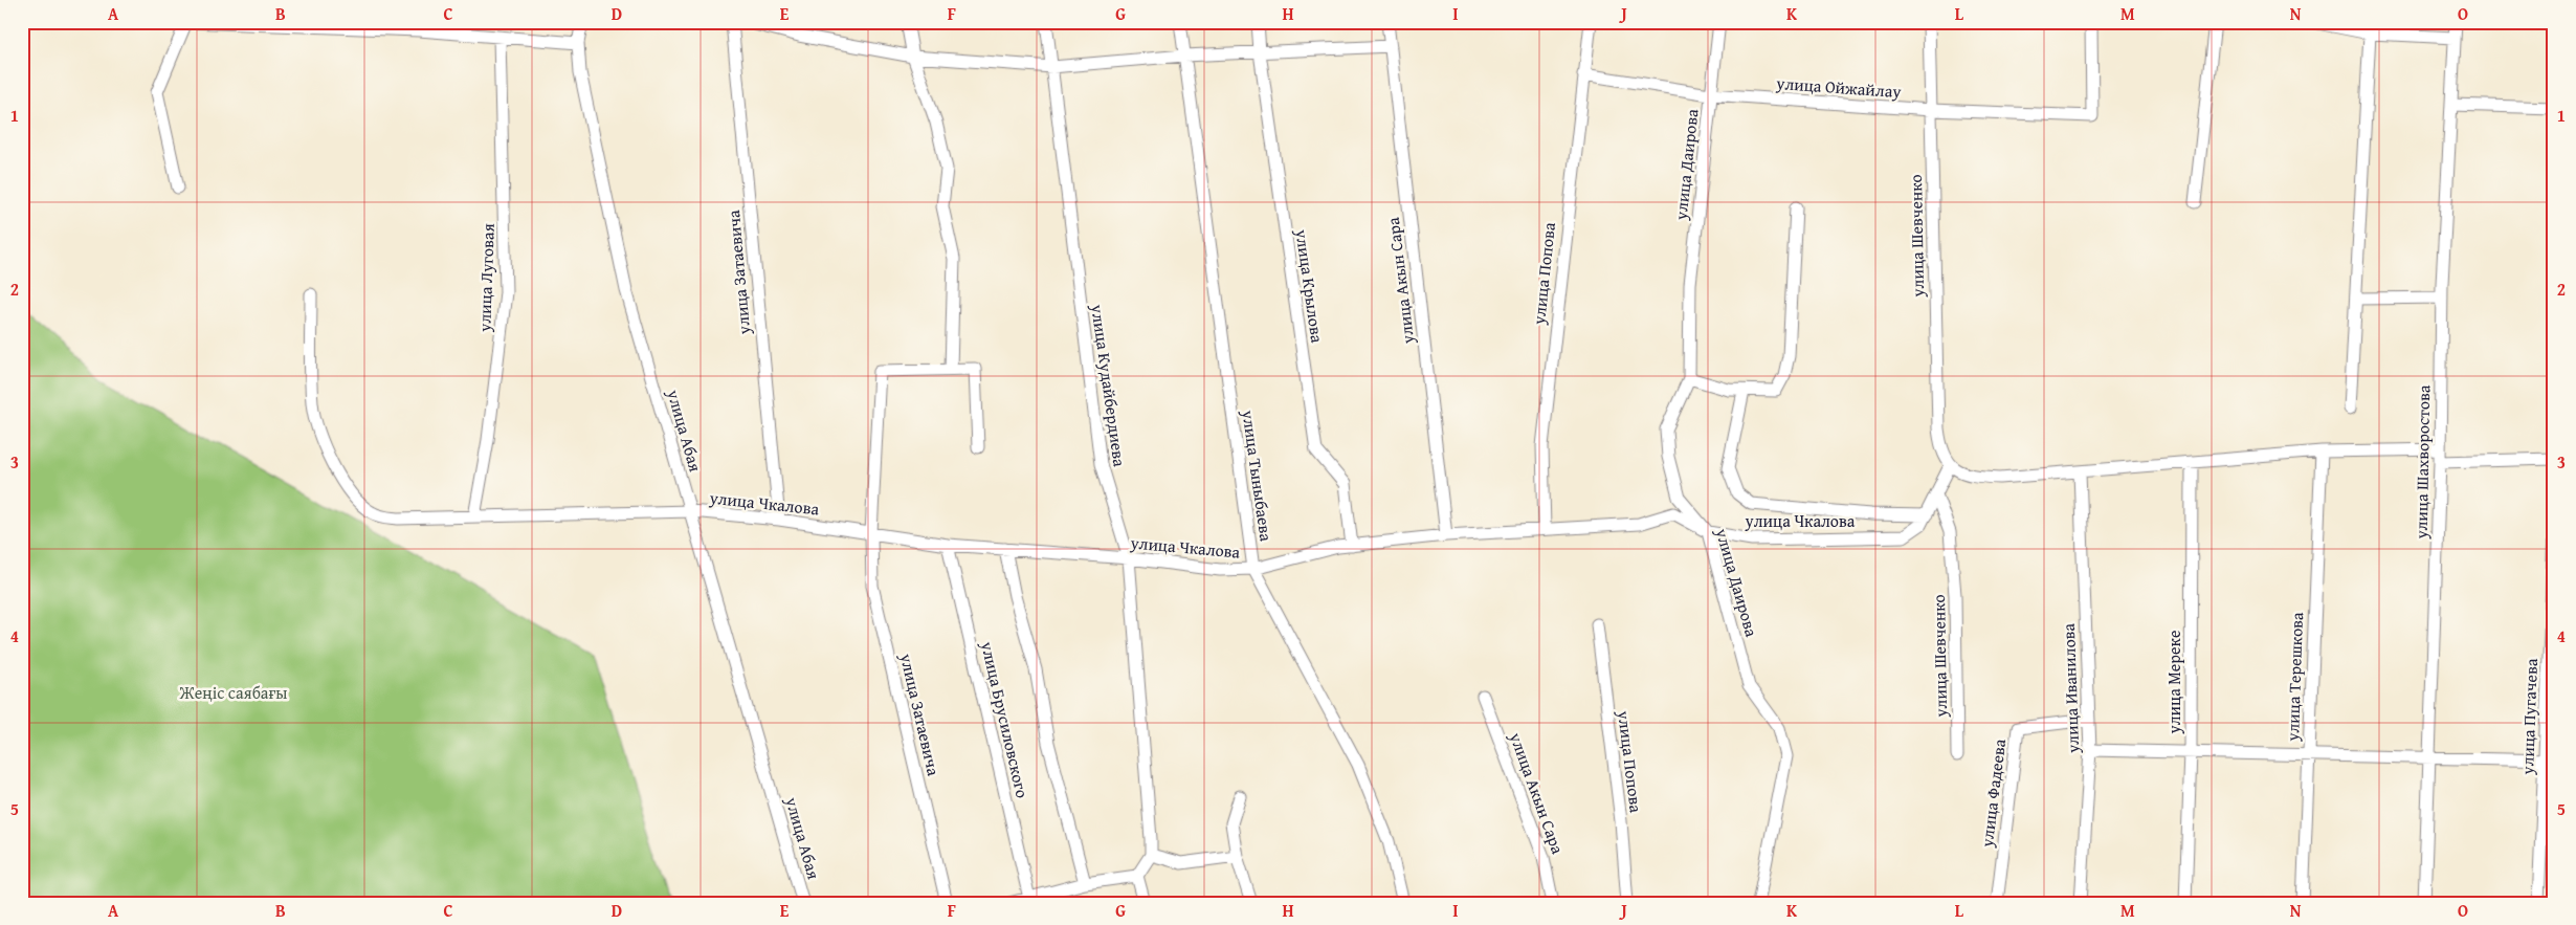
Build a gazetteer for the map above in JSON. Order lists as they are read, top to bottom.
{
  "streets": {
    "street": [
      "улица Ойжайлау",
      "улица Даирова",
      "улица Шевченко",
      "улица Затаевича",
      "улица Попова",
      "улица Луговая",
      "улица Акын Сара",
      "улица Крылова",
      "улица Кудайбердиева",
      "улица Абая",
      "улица Шахворостова",
      "улица Тыныбаева",
      "улица Чкалова",
      "улица Терешкова",
      "улица Мереке",
      "улица Иванилова",
      "улица Пугачева",
      "улица Брусиловского",
      "улица Фадеева"
    ]
  },
  "crossings": [
    ["улица Ойжайлау", "улица Даирова"],
    ["улица Ойжайлау", "улица Шевченко"],
    ["улица Ойжайлау", "улица Попова"],
    ["улица Даирова", "улица Чкалова"],
    ["улица Шевченко", "улица Чкалова"],
    ["улица Затаевича", "улица Чкалова"],
    ["улица Попова", "улица Чкалова"],
    ["улица Луговая", "улица Чкалова"],
    ["улица Акын Сара", "улица Чкалова"],
    ["улица Крылова", "улица Чкалова"],
    ["улица Кудайбердиева", "улица Чкалова"],
    ["улица Абая", "улица Чкалова"],
    ["улица Тыныбаева", "улица Чкалова"],
    ["улица Чкалова", "улица Брусиловского"],
    ["улица Иванилова", "улица Фадеева"]
  ],
  "parks": ["Жеңіс саябағы"],
  "grid": {
    "columns": [
      "A",
      "B",
      "C",
      "D",
      "E",
      "F",
      "G",
      "H",
      "I",
      "J",
      "K",
      "L",
      "M",
      "N",
      "O"
    ],
    "rows": [
      "1",
      "2",
      "3",
      "4",
      "5"
    ]
  }
}
